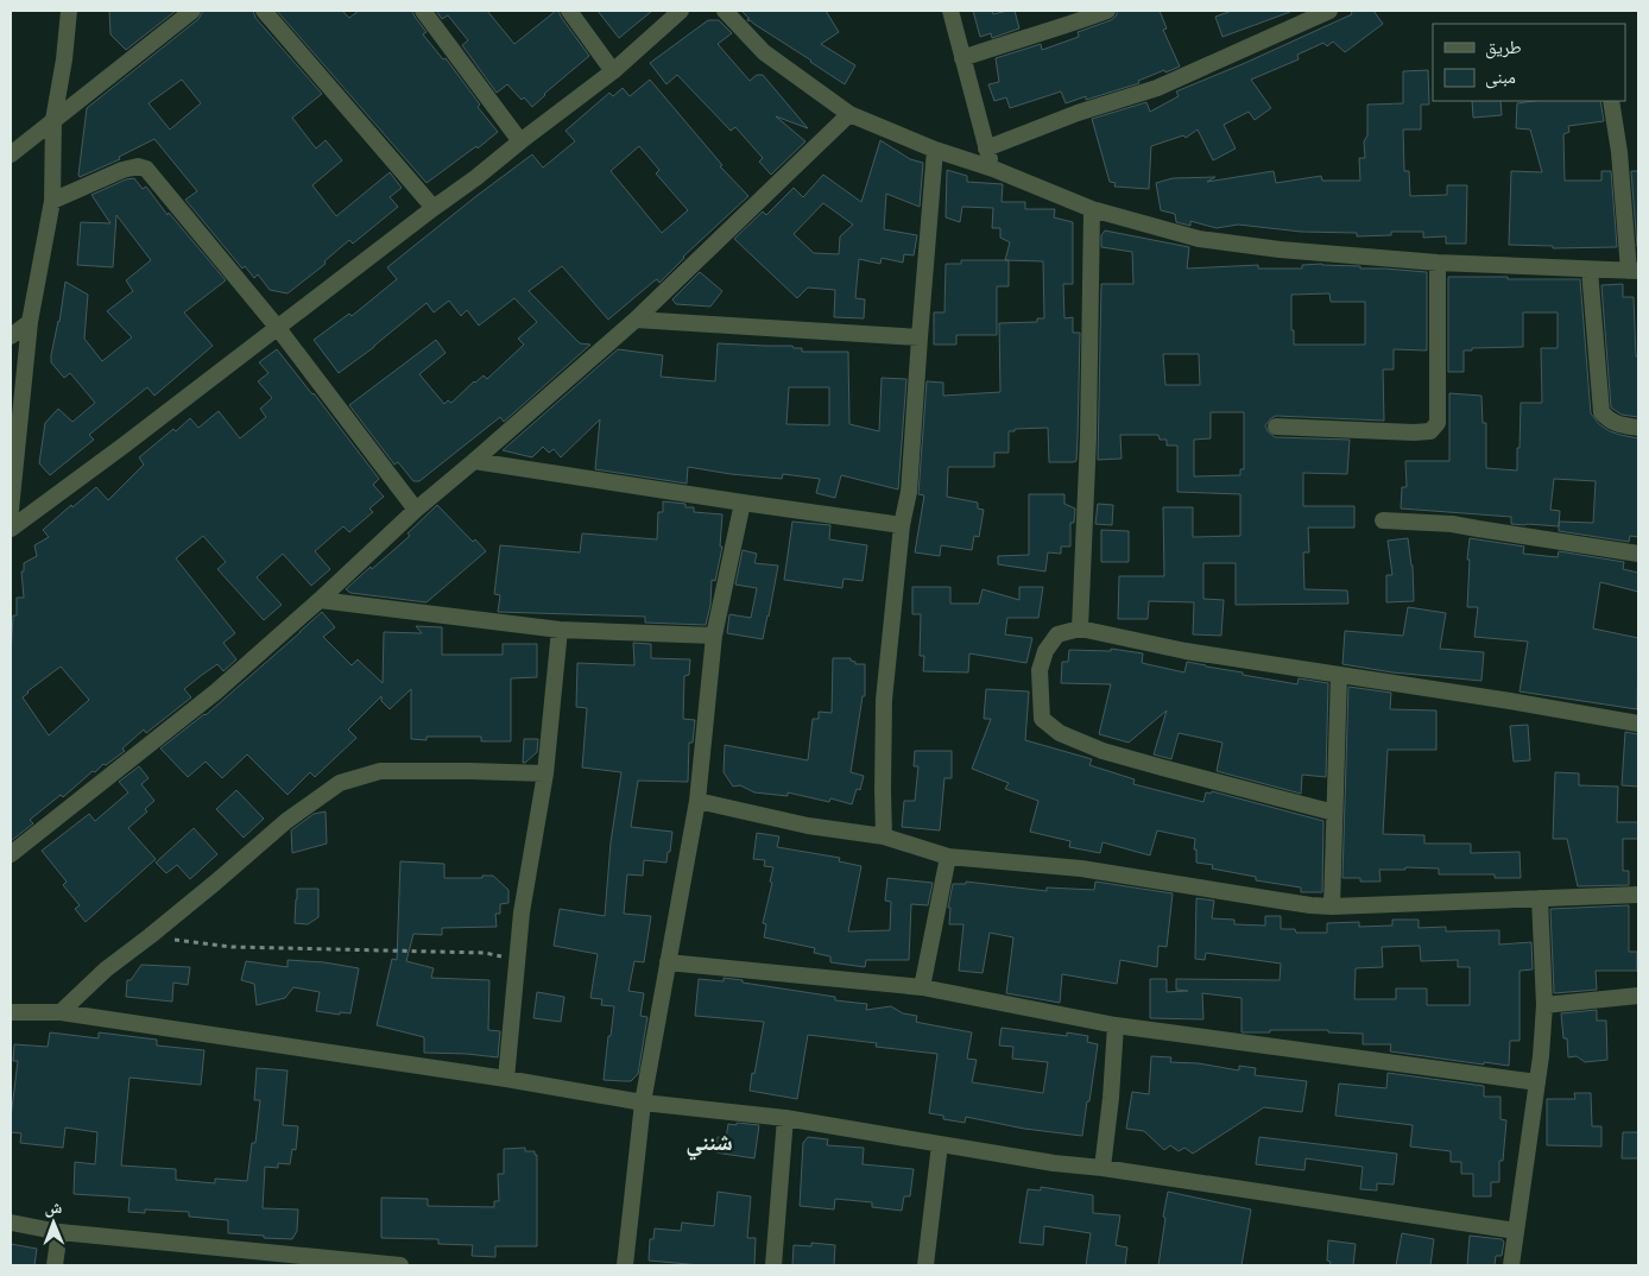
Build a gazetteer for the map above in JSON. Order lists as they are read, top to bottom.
{
  "districts": ["شنني"],
  "legend": ["طريق", "مبنى"],
  "north": "top"
}
